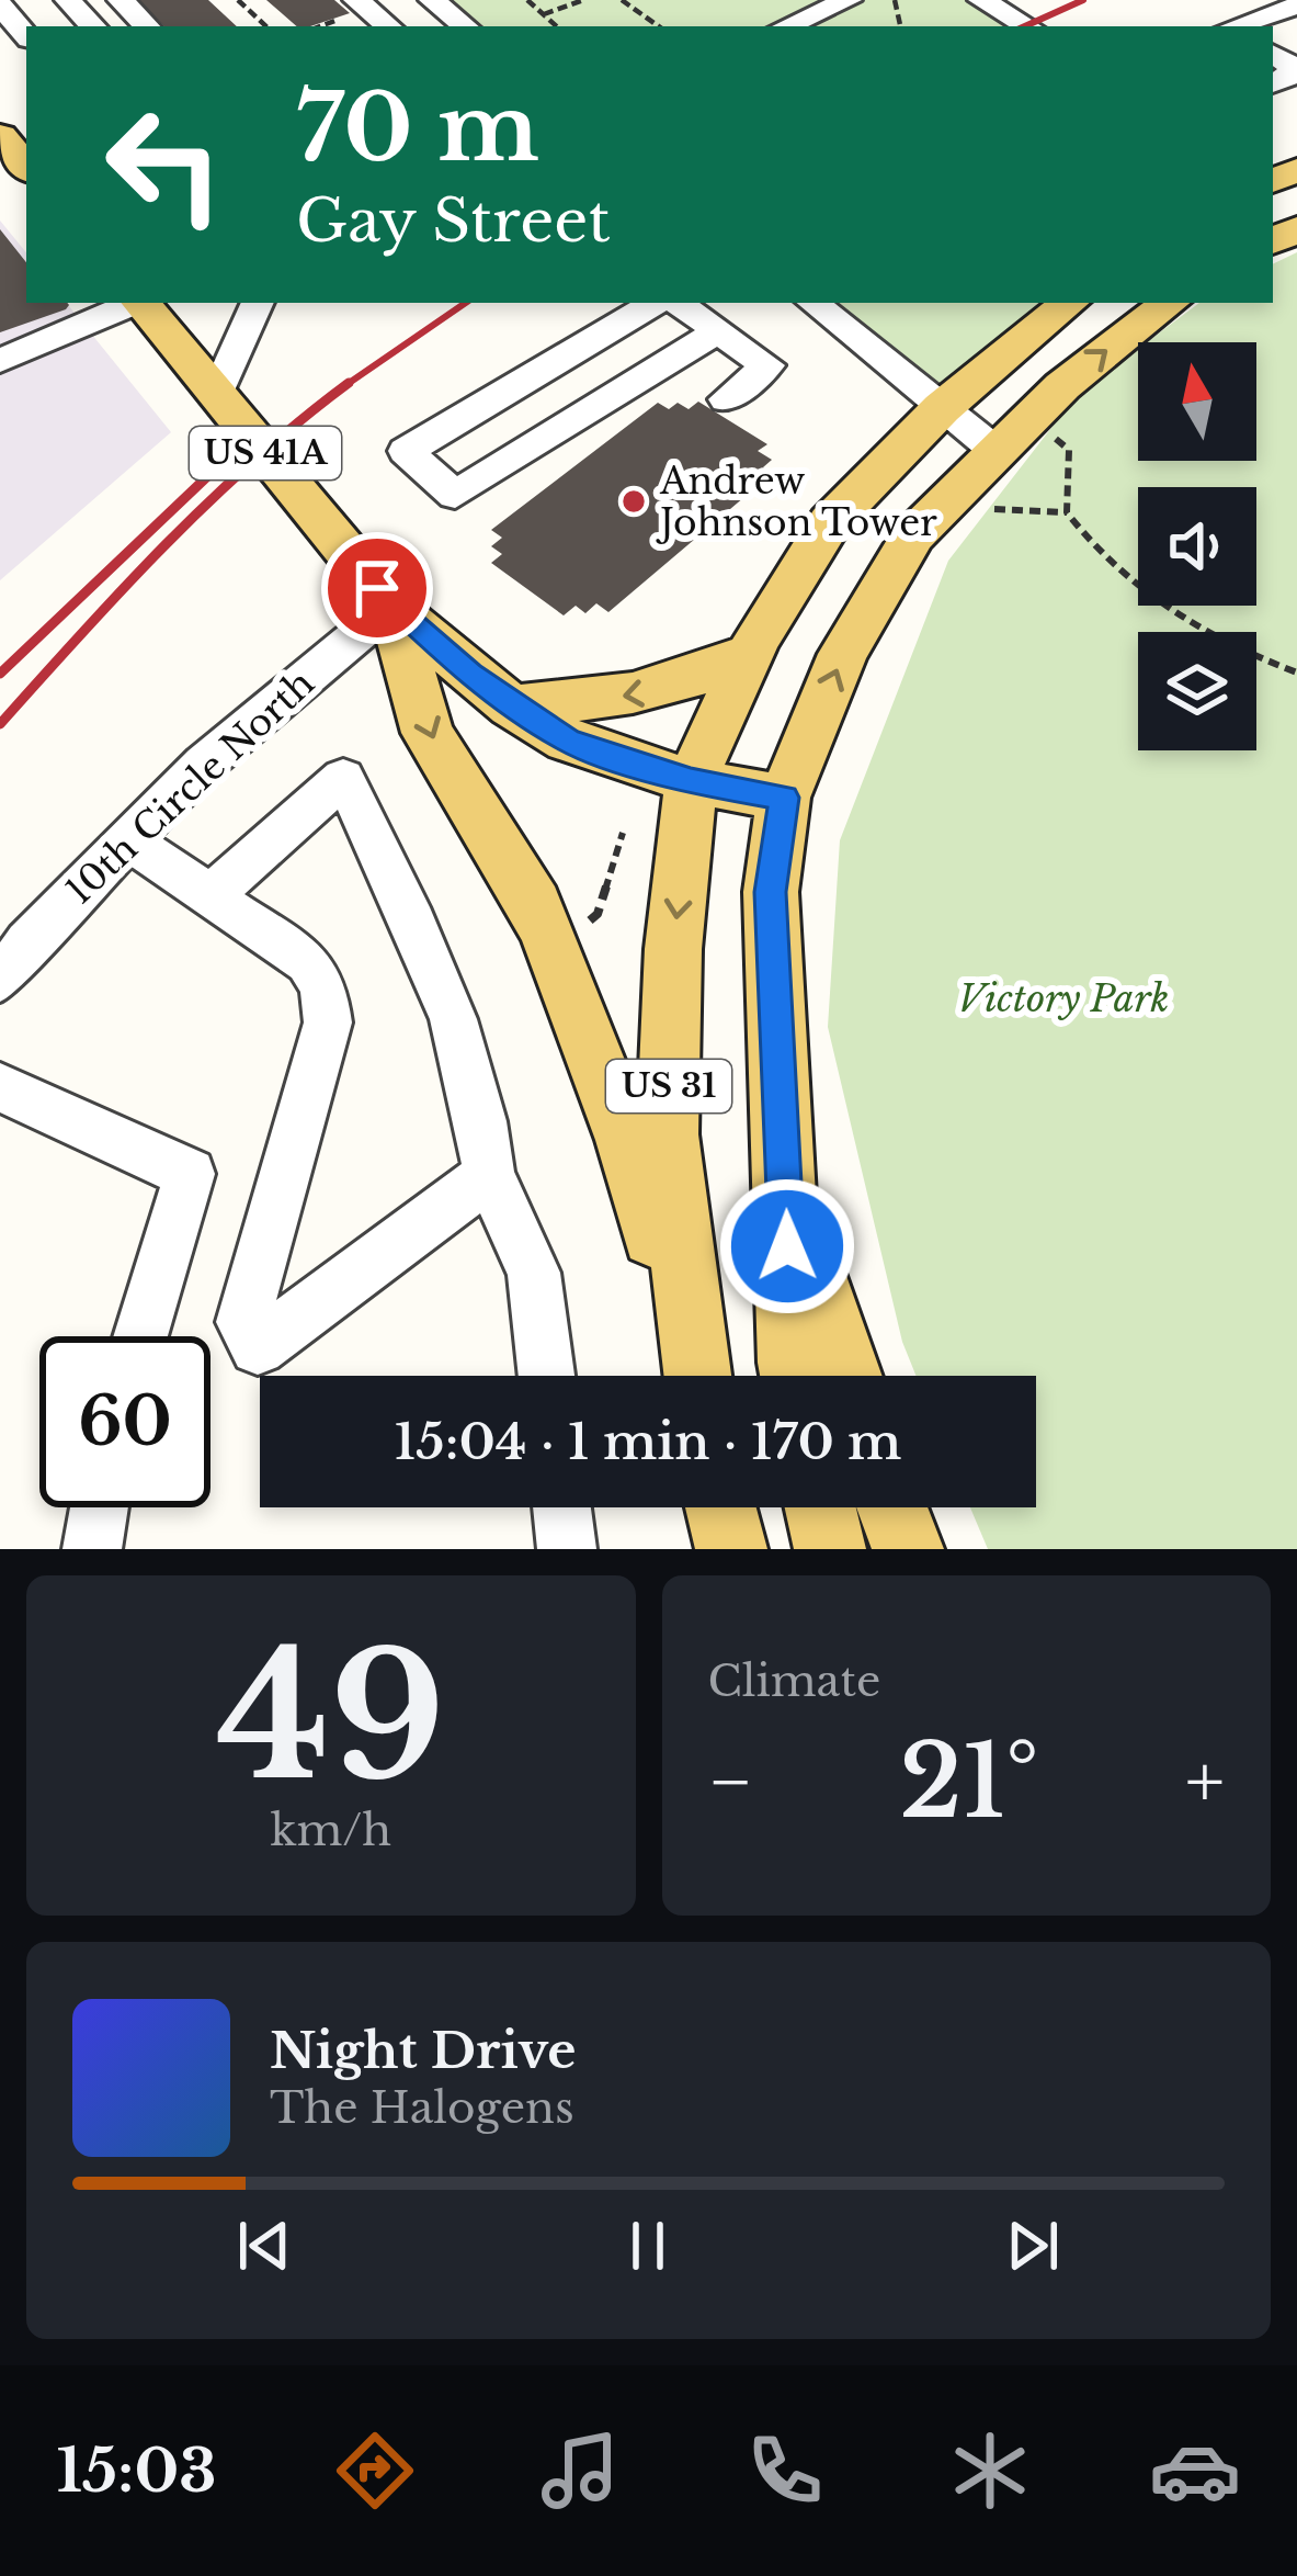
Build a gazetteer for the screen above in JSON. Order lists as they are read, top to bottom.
{
  "streets": {
    "main road": ["US 41A", "US 31"],
    "street": ["10th Circle North"]
  },
  "crossings": [
    ["US 41A", "10th Circle North"],
    ["US 41A", "US 31"]
  ],
  "parks": ["Victory Park"],
  "places": ["Andrew Johnson Tower"],
  "north": "top",
  "page": {
    "turn": ["70 m", "Gay Street"],
    "limit": "60",
    "trip": "15:04 · 1 min · 170 m",
    "tile": [
      ["49", "km/h"],
      "Climate"
    ],
    "heat": ["−", "21°", "+"],
    "song": ["Night Drive", "The Halogens"],
    "tabs": "15:03"
  }
}
